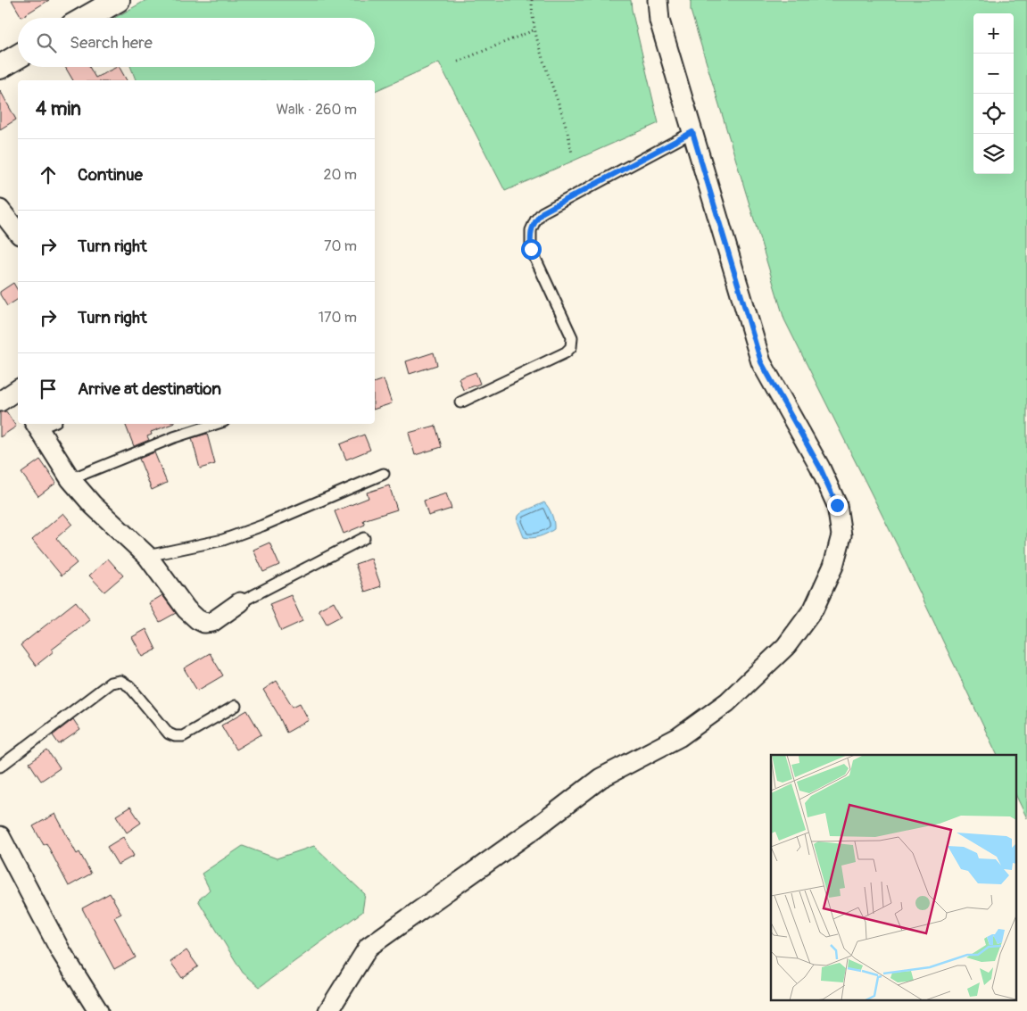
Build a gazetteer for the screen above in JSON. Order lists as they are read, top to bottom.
{
  "page": {
    "map_buttons": ["+", "−"],
    "search": "Search here",
    "heading": ["4 min", "Walk · 260 m"],
    "list": [
      ["Continue", "20 m"],
      ["Turn right", "70 m"],
      ["Turn right", "170 m"],
      "Arrive at destination"
    ]
  }
}
